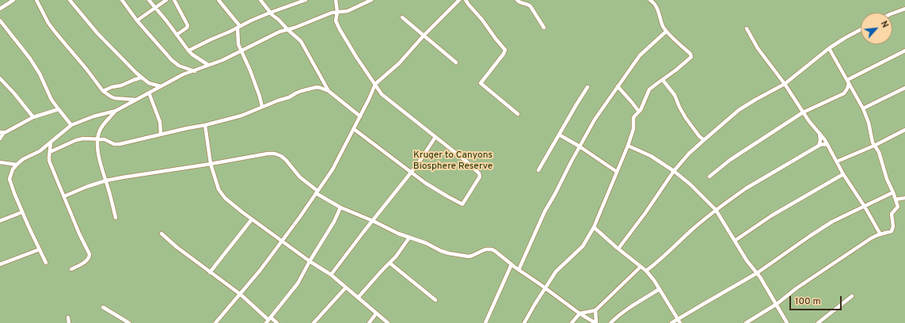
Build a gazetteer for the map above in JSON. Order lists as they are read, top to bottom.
{
  "parks": ["Kruger to Canyons Biosphere Reserve"],
  "scale_bar": "100 m",
  "north": "top right"
}
